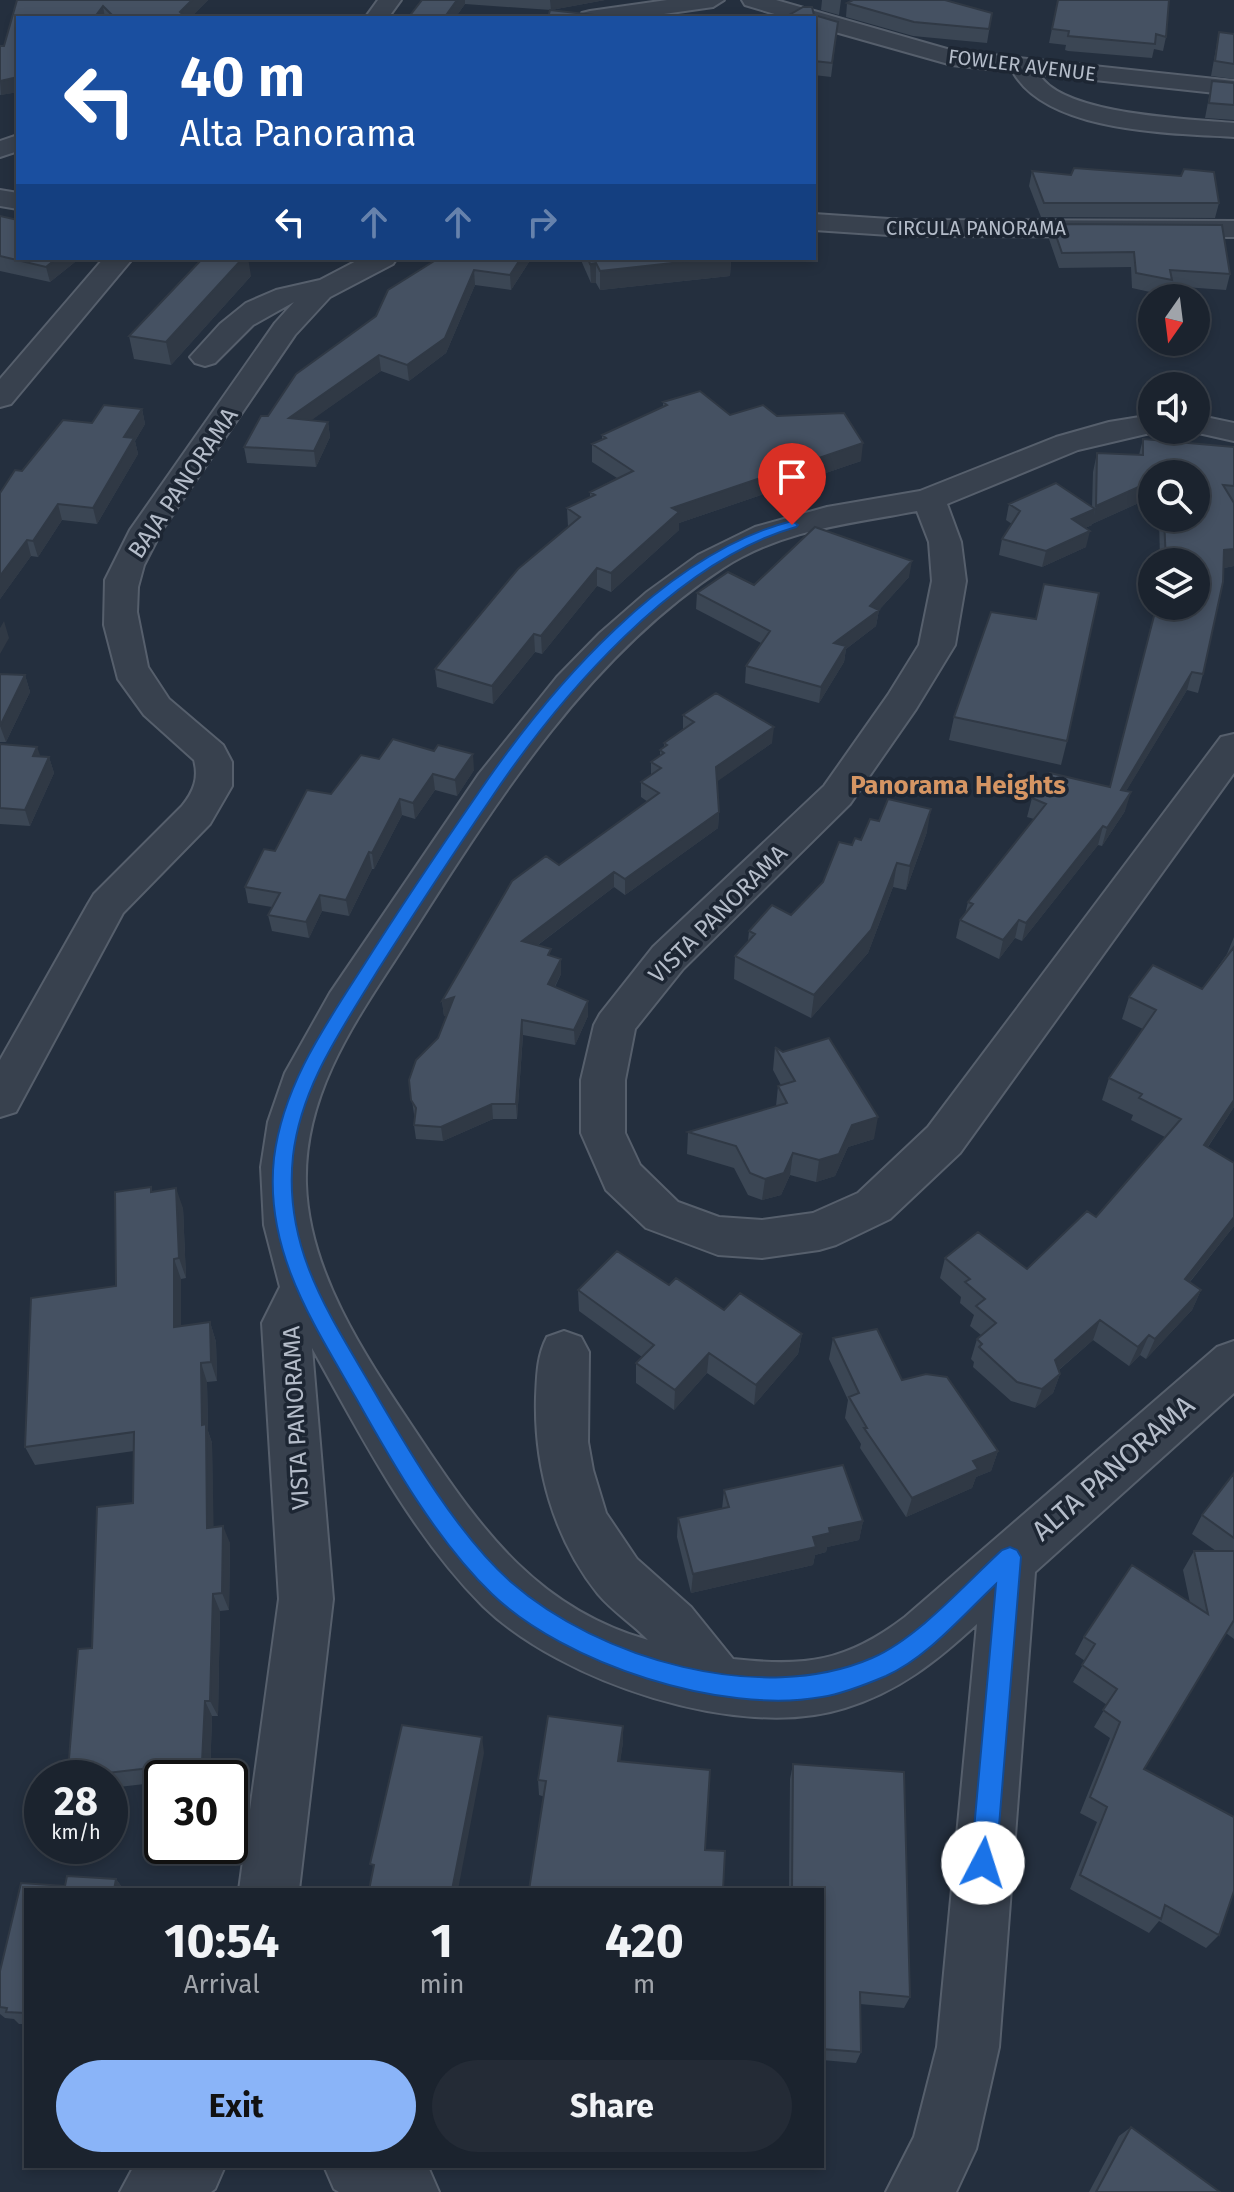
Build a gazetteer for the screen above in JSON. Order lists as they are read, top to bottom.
{
  "streets": {
    "street": [
      "FOWLER AVENUE",
      "CIRCULA PANORAMA",
      "BAJA PANORAMA",
      "VISTA PANORAMA",
      "ALTA PANORAMA"
    ]
  },
  "crossings": [
    ["VISTA PANORAMA", "ALTA PANORAMA"]
  ],
  "districts": ["Panorama Heights"],
  "north": "bottom",
  "page": {
    "turn": ["40 m", "Alta Panorama"],
    "speed": "28 km/h",
    "limit": "30",
    "eta": [
      "10:54",
      "Arrival",
      "1",
      "min",
      "420",
      "m"
    ],
    "buttons": ["Exit", "Share"]
  }
}
